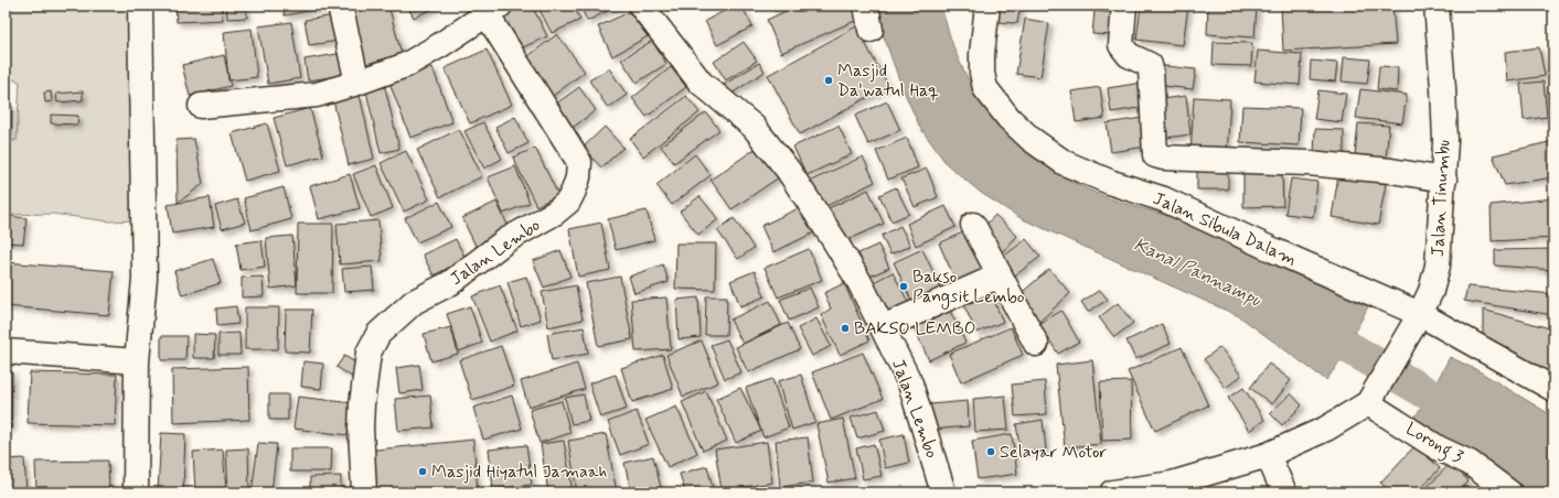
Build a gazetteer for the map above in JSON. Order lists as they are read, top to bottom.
{
  "streets": {
    "street": [
      "Jalan Tinumbu",
      "Jalan Sibula Dalam",
      "Jalan Lembo",
      "Lorong 3"
    ]
  },
  "crossings": [
    ["Jalan Tinumbu", "Jalan Sibula Dalam"],
    ["Jalan Tinumbu", "Lorong 3"]
  ],
  "water": ["Kanal Pannampu"],
  "places": [
    "Masjid Da'watul Haq",
    "Bakso Pangsit Lembo",
    "BAKSO LEMBO",
    "Selayar Motor",
    "Masjid Hiyatul Jamaah"
  ]
}
